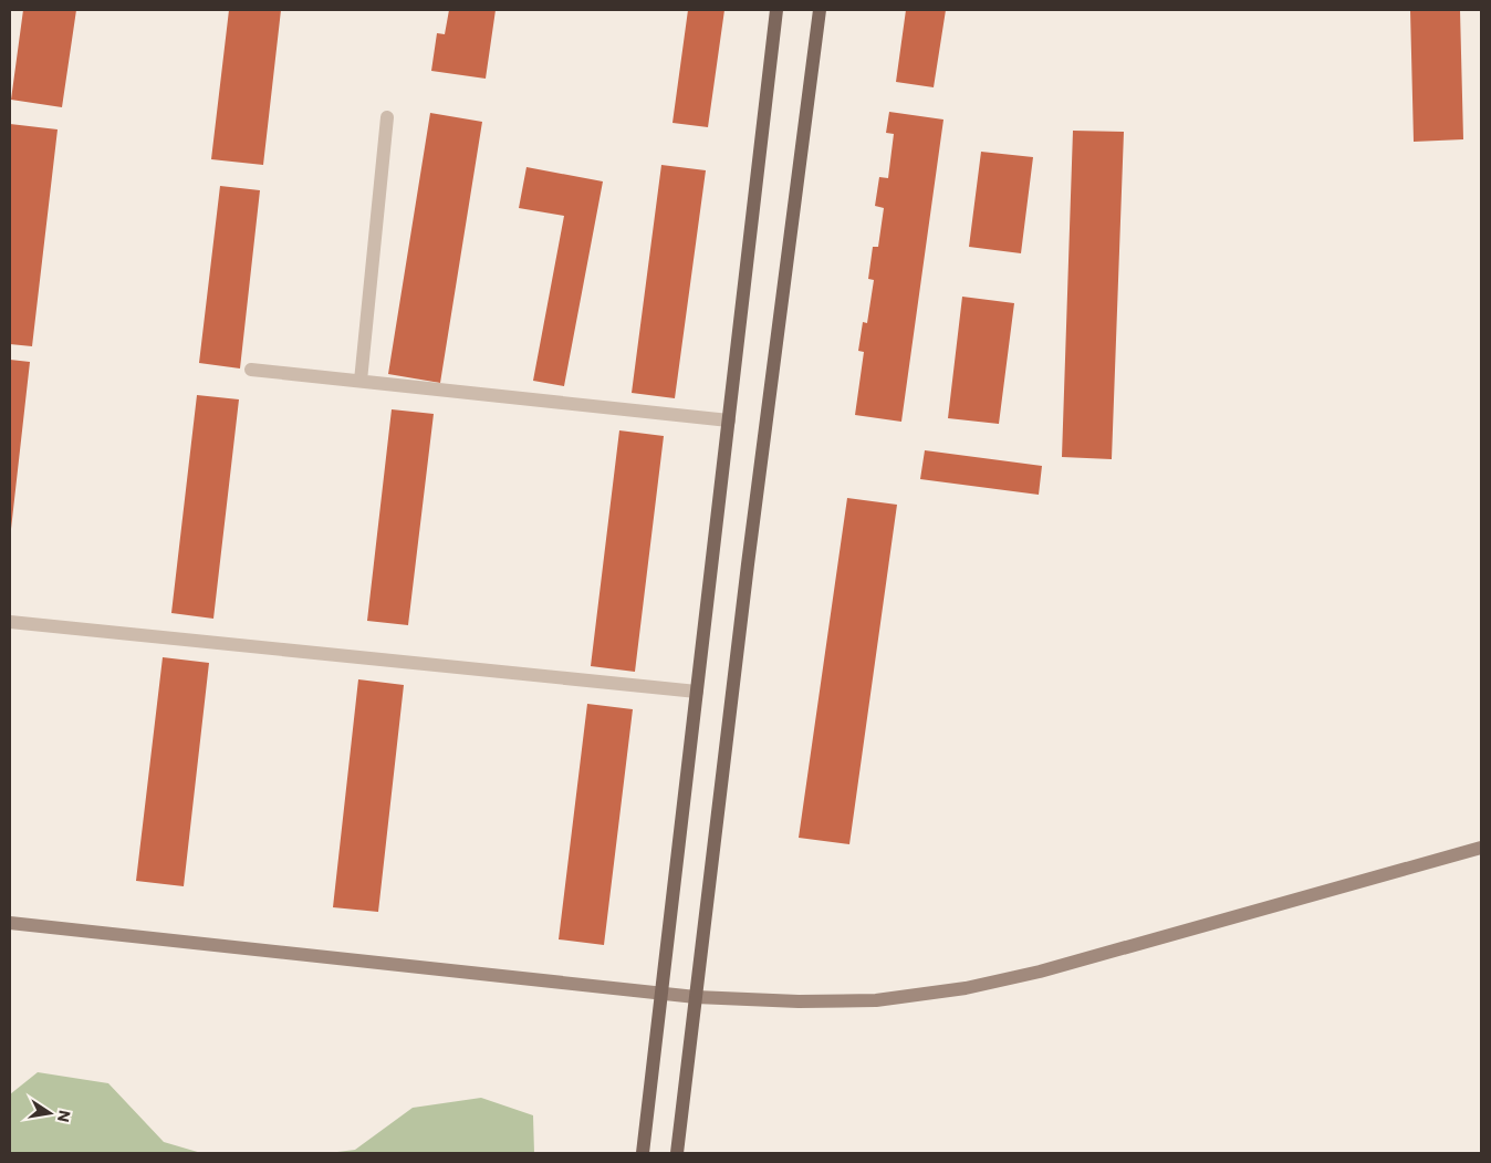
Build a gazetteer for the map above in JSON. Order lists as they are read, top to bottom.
{
  "north": "right"
}
